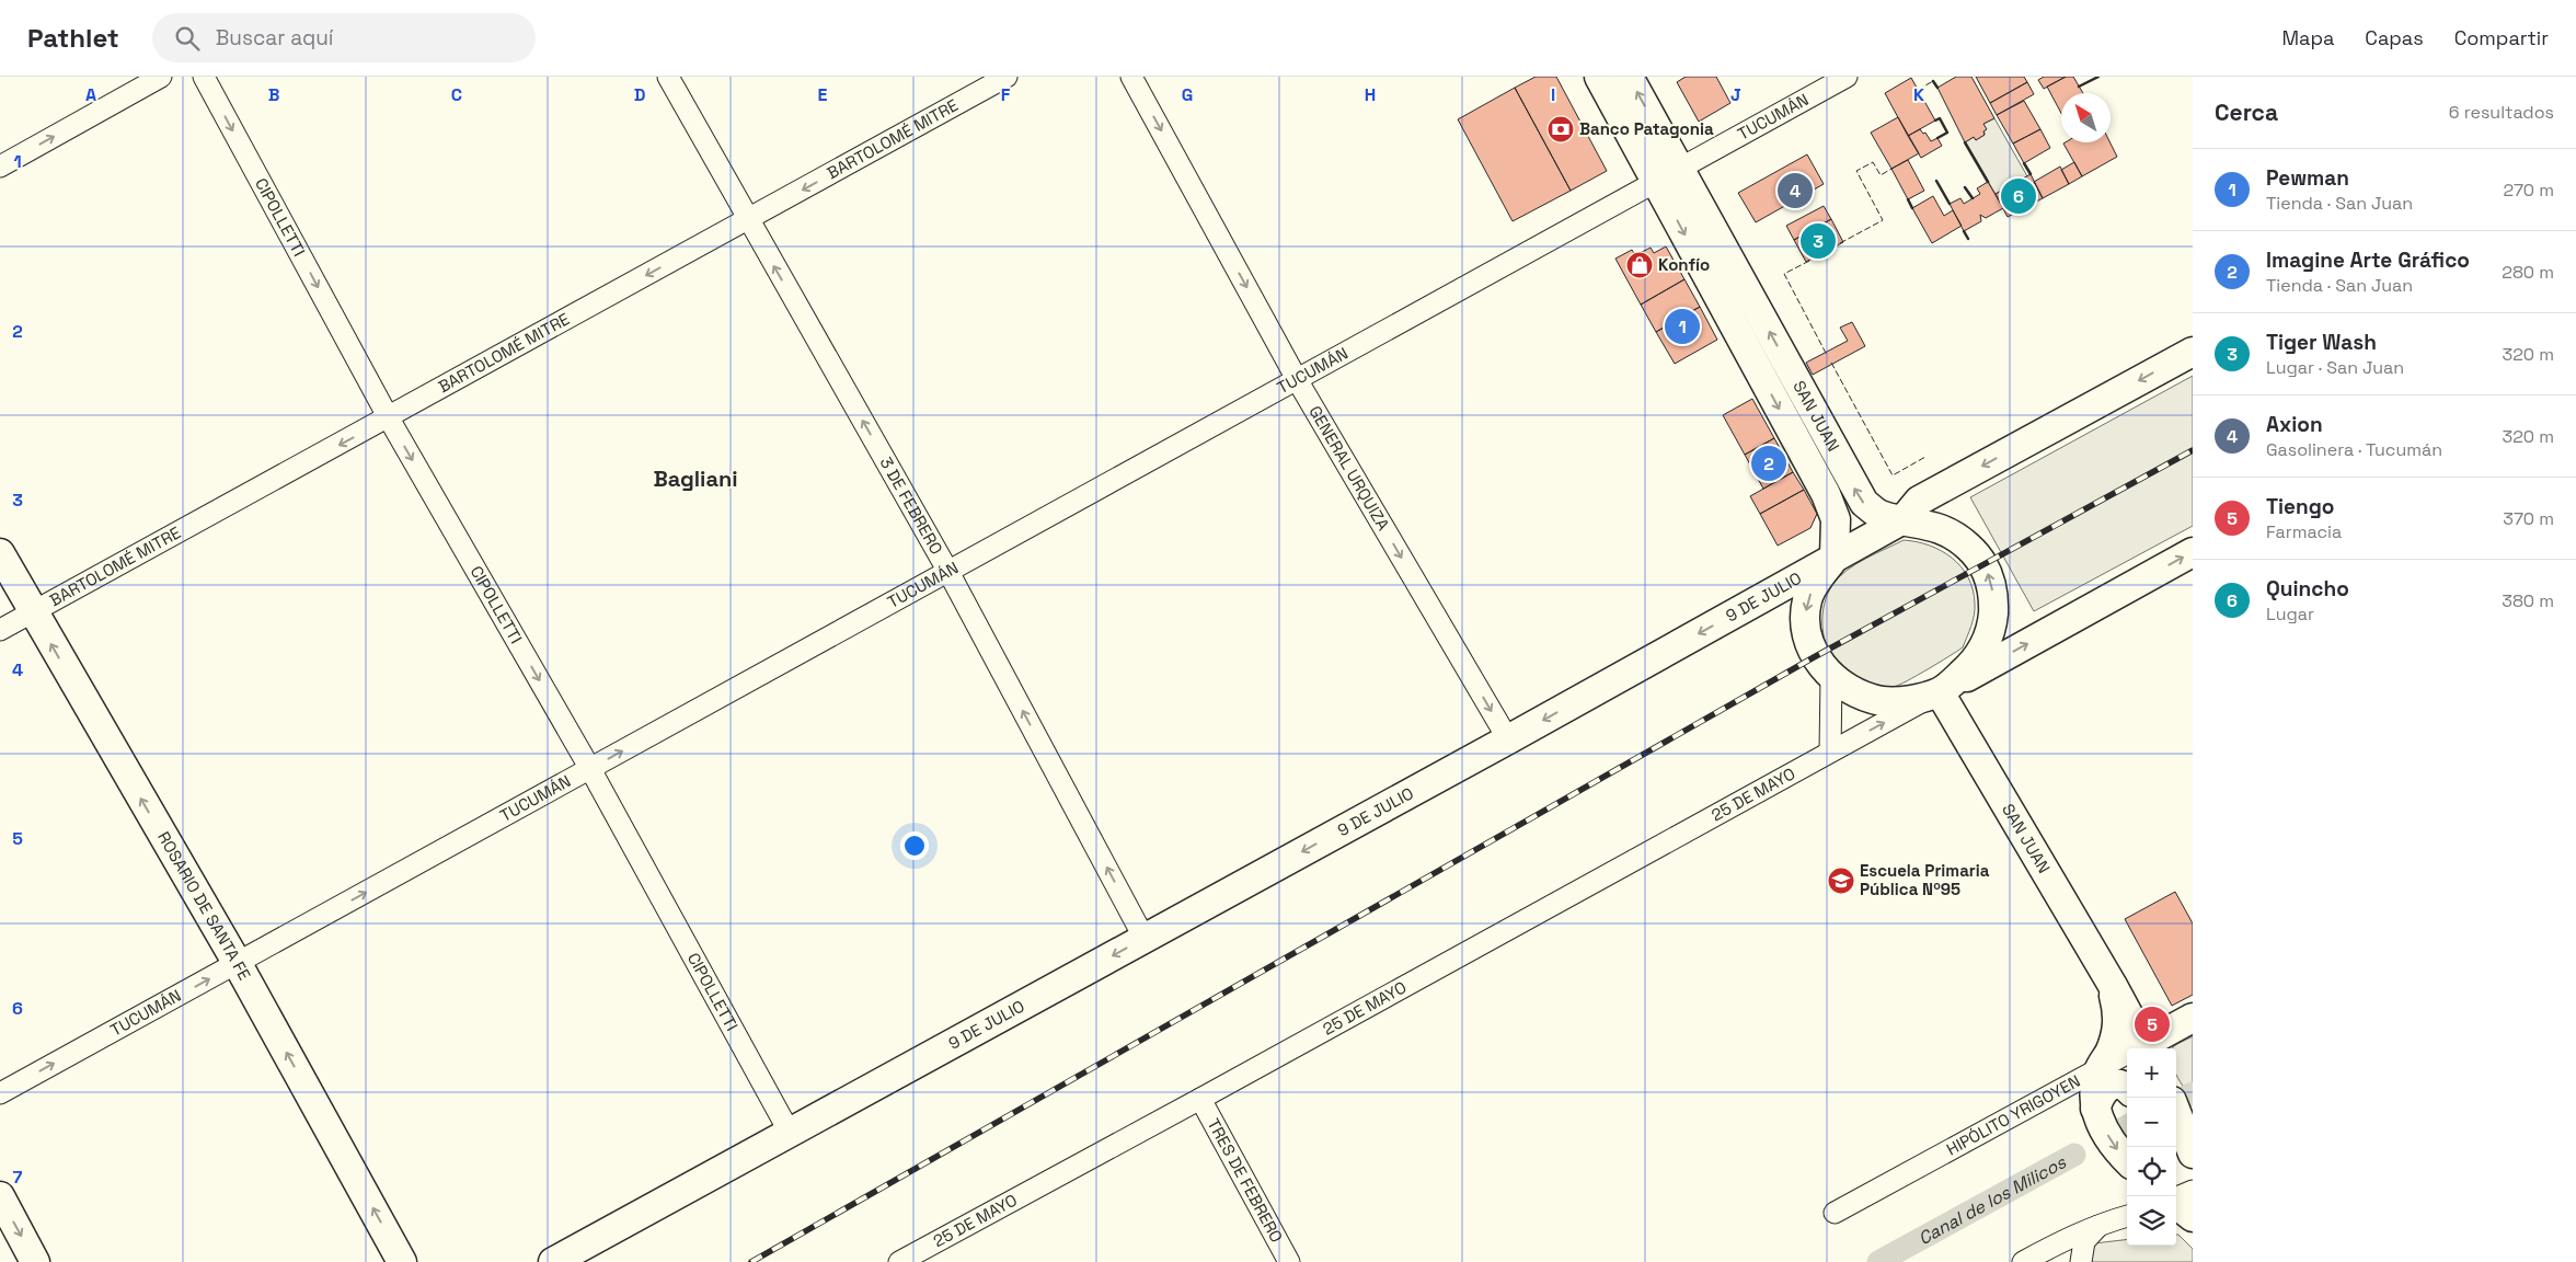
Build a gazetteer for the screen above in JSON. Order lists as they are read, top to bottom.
{
  "streets": {
    "main road": [
      "SAN JUAN",
      "9 DE JULIO",
      "25 DE MAYO",
      "ROSARIO DE SANTA FE",
      "HIPÓLITO YRIGOYEN"
    ],
    "street": [
      "TUCUMÁN",
      "BARTOLOMÉ MITRE",
      "CIPOLLETTI",
      "GENERAL URQUIZA",
      "3 DE FEBRERO",
      "TRES DE FEBRERO"
    ]
  },
  "crossings": [
    ["TUCUMÁN", "CIPOLLETTI"],
    ["TUCUMÁN", "SAN JUAN"],
    ["TUCUMÁN", "GENERAL URQUIZA"],
    ["TUCUMÁN", "3 DE FEBRERO"],
    ["TUCUMÁN", "ROSARIO DE SANTA FE"],
    ["BARTOLOMÉ MITRE", "CIPOLLETTI"],
    ["BARTOLOMÉ MITRE", "3 DE FEBRERO"],
    ["BARTOLOMÉ MITRE", "ROSARIO DE SANTA FE"],
    ["CIPOLLETTI", "9 DE JULIO"],
    ["SAN JUAN", "9 DE JULIO"],
    ["SAN JUAN", "25 DE MAYO"],
    ["SAN JUAN", "HIPÓLITO YRIGOYEN"],
    ["GENERAL URQUIZA", "9 DE JULIO"],
    ["3 DE FEBRERO", "9 DE JULIO"],
    ["9 DE JULIO", "25 DE MAYO"],
    ["25 DE MAYO", "TRES DE FEBRERO"]
  ],
  "one_way": [
    "TUCUMÁN",
    "BARTOLOMÉ MITRE",
    "CIPOLLETTI",
    "GENERAL URQUIZA",
    "3 DE FEBRERO",
    "9 DE JULIO",
    "ROSARIO DE SANTA FE"
  ],
  "districts": ["Bagliani"],
  "water": ["Canal de los Milicos"],
  "places": {
    "bank": ["Banco Patagonia"],
    "shop": ["Konfío"],
    "school or university": ["Escuela Primaria Pública Nº95"]
  },
  "north": "top left",
  "page": {
    "header": "Pathlet",
    "search": "Buscar aquí",
    "nav": ["Mapa", "Capas", "Compartir"],
    "heading": ["Cerca", "6 resultados"],
    "list": [
      {
        "mark": "1",
        "name": "Pewman",
        "note": "Tienda · San Juan",
        "value": "270 m"
      },
      {
        "mark": "2",
        "name": "Imagine Arte Gráfico",
        "note": "Tienda · San Juan",
        "value": "280 m"
      },
      {
        "mark": "3",
        "name": "Tiger Wash",
        "note": "Lugar · San Juan",
        "value": "320 m"
      },
      {
        "mark": "4",
        "name": "Axion",
        "note": "Gasolinera · Tucumán",
        "value": "320 m"
      },
      {
        "mark": "5",
        "name": "Tiengo",
        "note": "Farmacia",
        "value": "370 m"
      },
      {
        "mark": "6",
        "name": "Quincho",
        "note": "Lugar",
        "value": "380 m"
      }
    ],
    "pins": [
      "4",
      "6",
      "3",
      "1",
      "2",
      "5"
    ],
    "map_buttons": ["+", "−"]
  },
  "grid": {
    "columns": [
      "A",
      "B",
      "C",
      "D",
      "E",
      "F",
      "G",
      "H",
      "I",
      "J",
      "K"
    ],
    "rows": [
      "1",
      "2",
      "3",
      "4",
      "5",
      "6",
      "7"
    ]
  }
}
